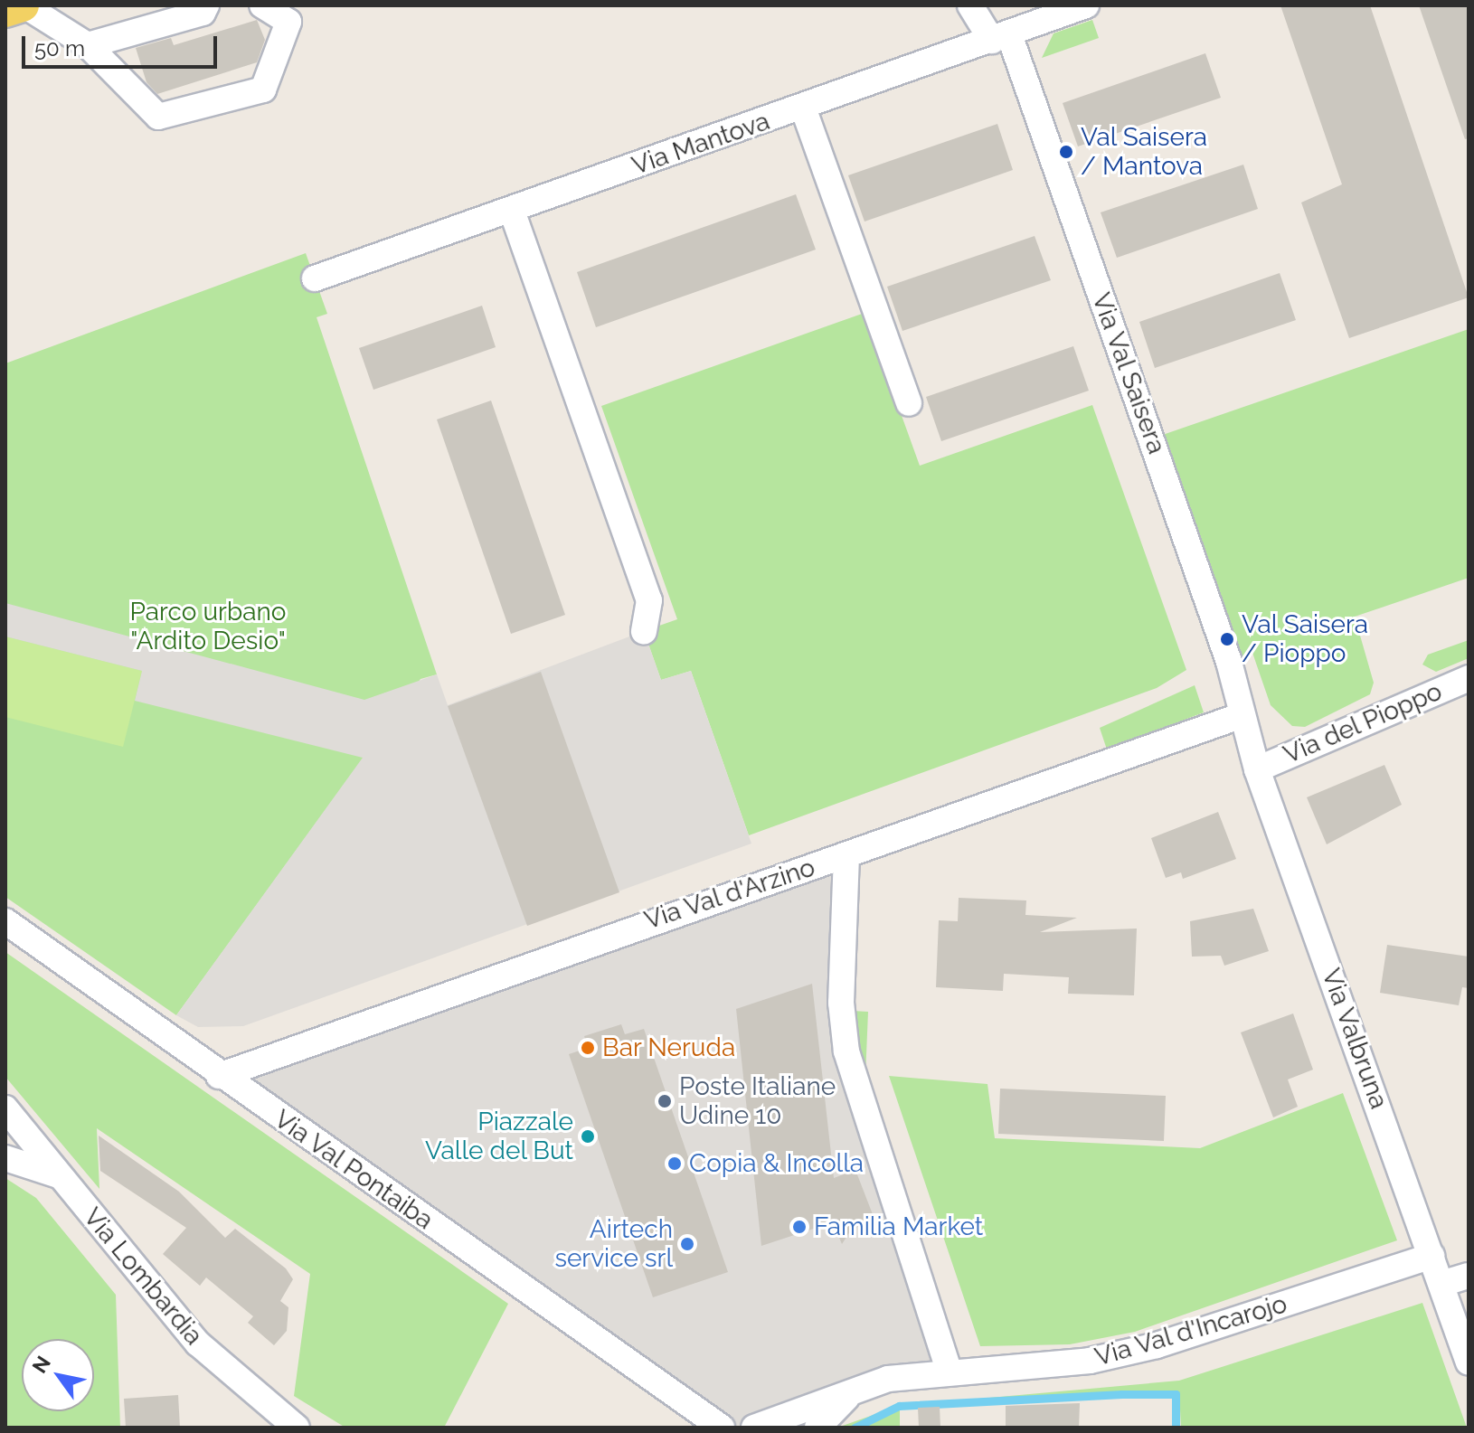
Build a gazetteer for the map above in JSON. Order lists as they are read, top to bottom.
{
  "streets": {
    "street": [
      "Via Mantova",
      "Via Val Saisera",
      "Via del Pioppo",
      "Via Val d'Arzino",
      "Via Valbruna",
      "Via Val Pontaiba",
      "Via Lombardia",
      "Via Val d'Incarojo"
    ]
  },
  "crossings": [
    ["Via Mantova", "Via Val Saisera"],
    ["Via Val Saisera", "Via Val d'Arzino"],
    ["Via Val Saisera", "Via Valbruna"],
    ["Via del Pioppo", "Via Valbruna"],
    ["Via Val d'Arzino", "Via Valbruna"],
    ["Via Val d'Arzino", "Via Val Pontaiba"],
    ["Via Valbruna", "Via Val d'Incarojo"]
  ],
  "parks": ["Parco urbano \"Ardito Desio\""],
  "places": [
    "Val Saisera / Mantova",
    "Val Saisera / Pioppo",
    "Bar Neruda",
    "Poste Italiane Udine 10",
    "Piazzale Valle del But",
    "Copia & Incolla",
    "Familia Market",
    "Airtech service srl"
  ],
  "scale_bar": "50 m",
  "north": "top left"
}
